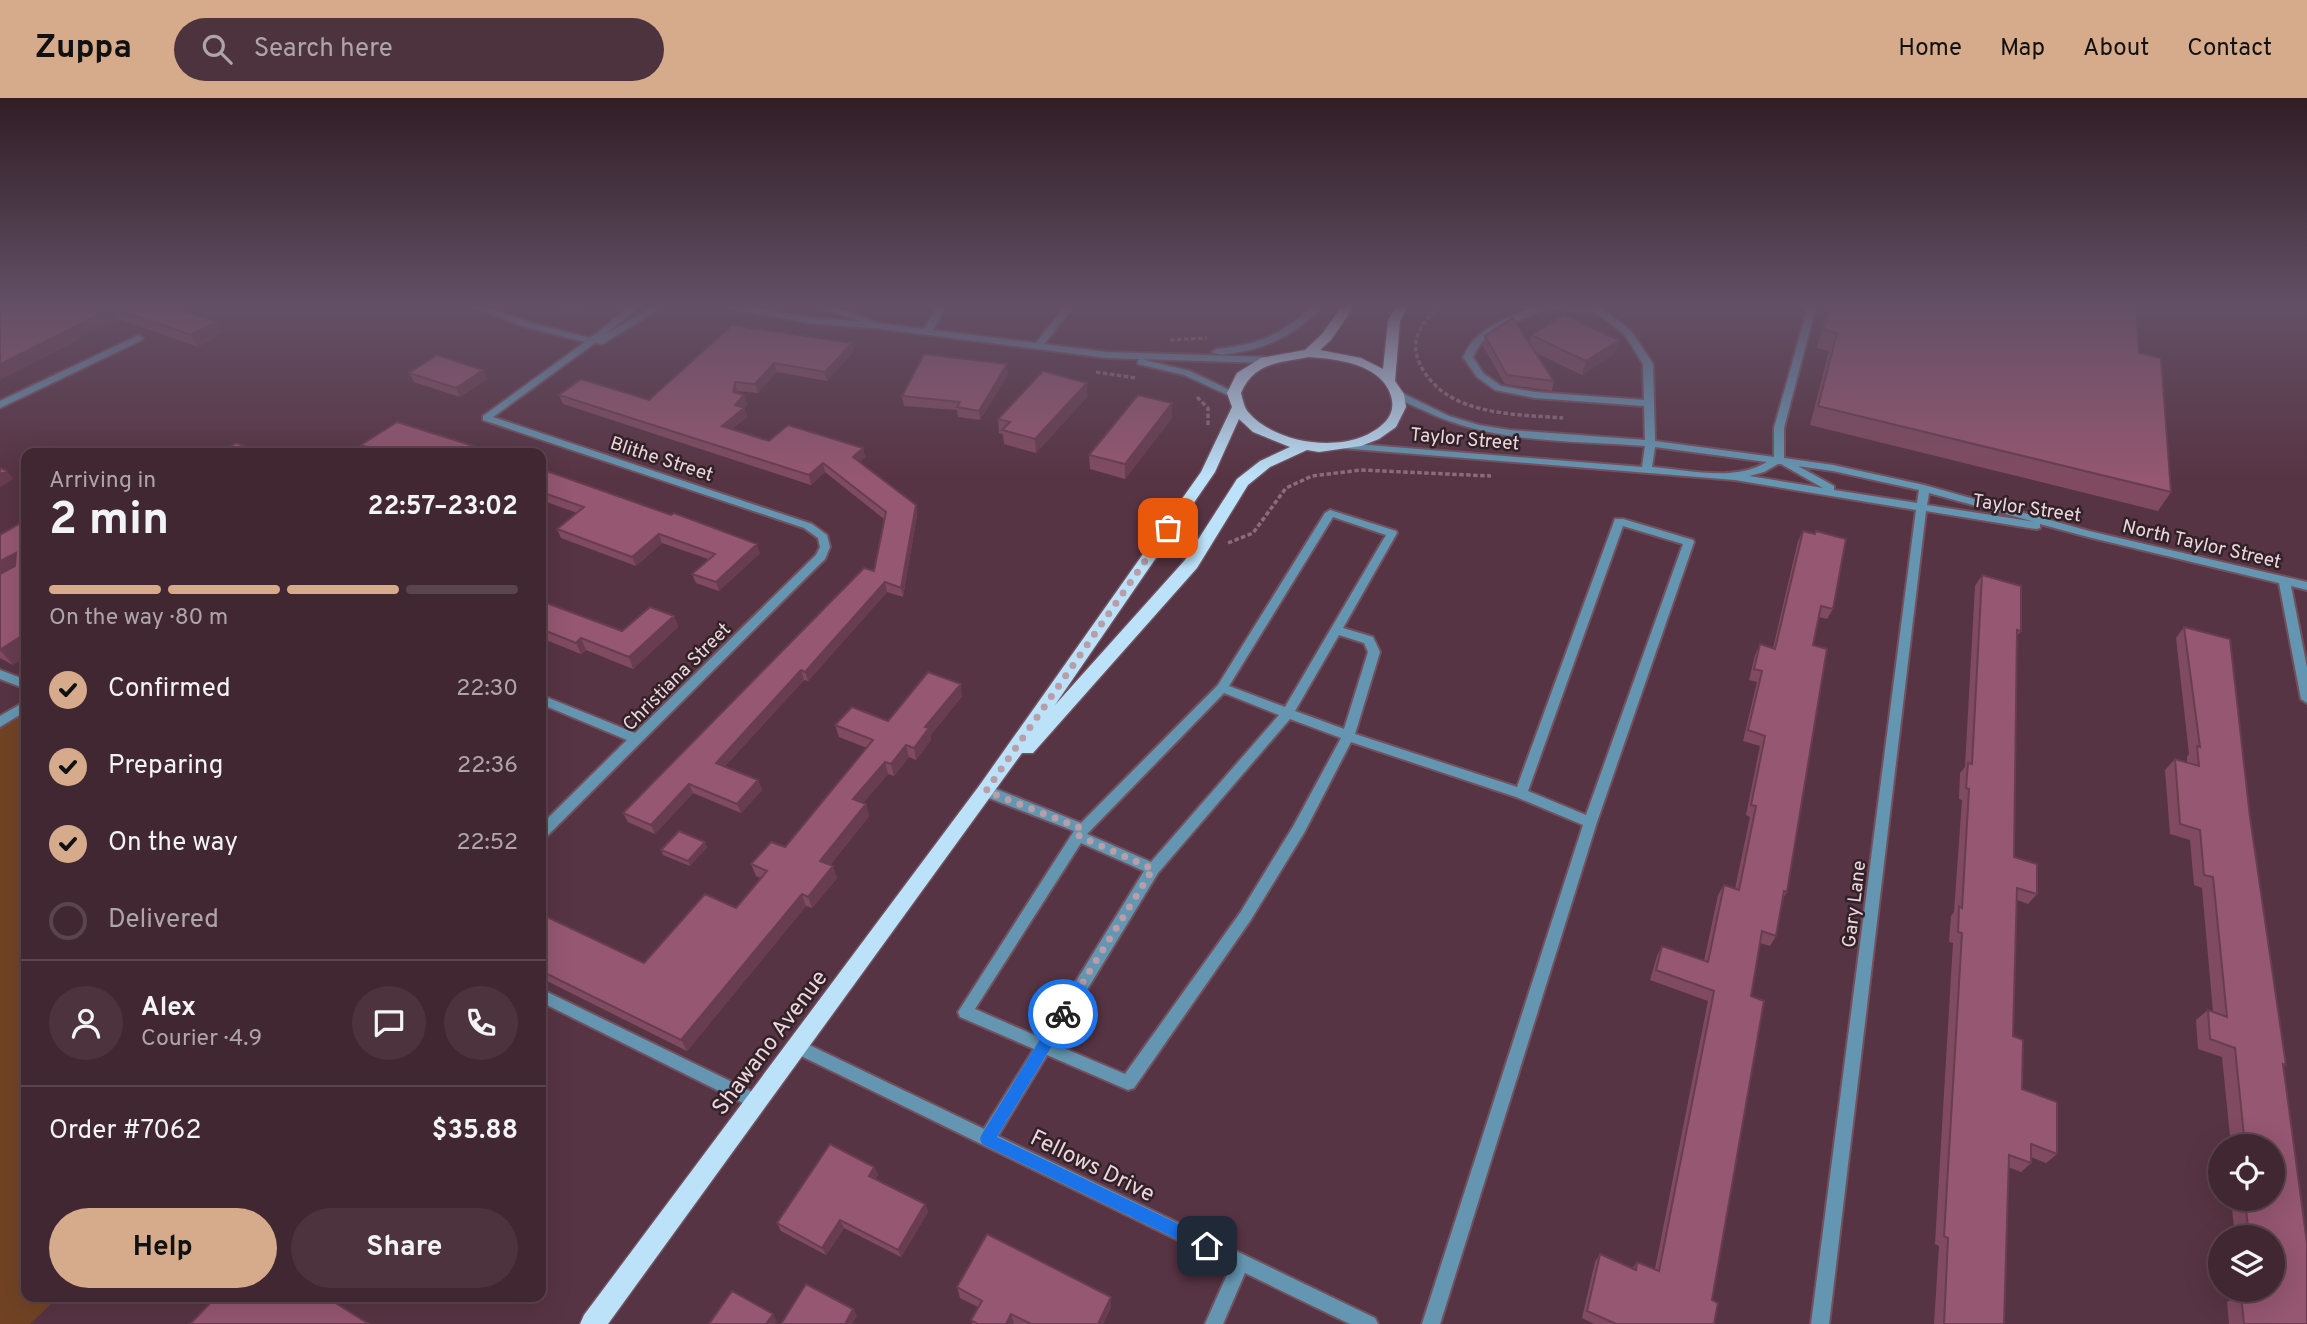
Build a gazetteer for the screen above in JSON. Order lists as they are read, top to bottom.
{
  "streets": {
    "main road": ["Shawano Avenue"],
    "street": [
      "Taylor Street",
      "Blithe Street",
      "North Taylor Street",
      "Christiana Street",
      "Gary Lane",
      "Fellows Drive"
    ]
  },
  "crossings": [
    ["Taylor Street", "North Taylor Street"],
    ["Taylor Street", "Gary Lane"],
    ["Blithe Street", "Christiana Street"],
    ["Shawano Avenue", "Fellows Drive"]
  ],
  "page": {
    "header": "Zuppa",
    "search": "Search here",
    "nav": [
      "Home",
      "Map",
      "About",
      "Contact"
    ],
    "heading": ["2 min", "Arriving in", "22:57–23:02"],
    "panel": [
      "Alex",
      "Courier · 4.9",
      "Order #7062",
      "$35.88"
    ],
    "bar": "On the way · 80 m",
    "list": [
      ["Confirmed", "22:30"],
      ["Preparing", "22:36"],
      ["On the way", "22:52"],
      "Delivered"
    ],
    "buttons": ["Help", "Share"]
  }
}
